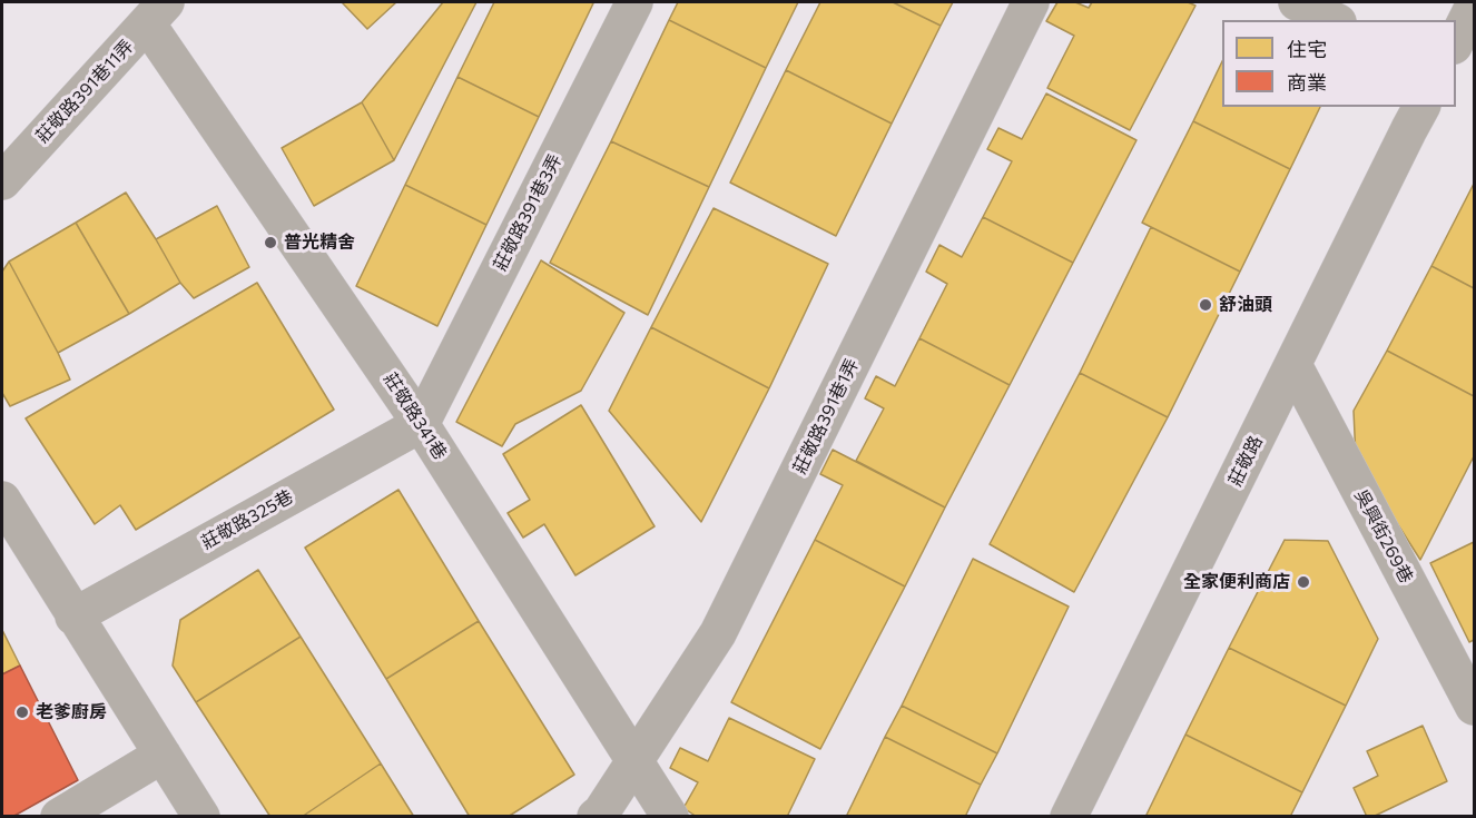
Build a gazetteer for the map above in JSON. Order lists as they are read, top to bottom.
{
  "streets": {
    "street": [
      "莊敬路391巷11弄",
      "莊敬路391巷3弄",
      "莊敬路341巷",
      "莊敬路391巷1弄",
      "莊敬路",
      "莊敬路325巷",
      "吳興街269巷"
    ]
  },
  "crossings": [
    ["莊敬路391巷11弄", "莊敬路341巷"],
    ["莊敬路391巷3弄", "莊敬路341巷"],
    ["莊敬路391巷3弄", "莊敬路325巷"],
    ["莊敬路341巷", "莊敬路391巷1弄"],
    ["莊敬路341巷", "莊敬路325巷"],
    ["莊敬路", "吳興街269巷"]
  ],
  "places": [
    "普光精舍",
    "舒油頭",
    "全家便利商店",
    "老爹廚房"
  ],
  "legend": ["住宅", "商業"]
}
